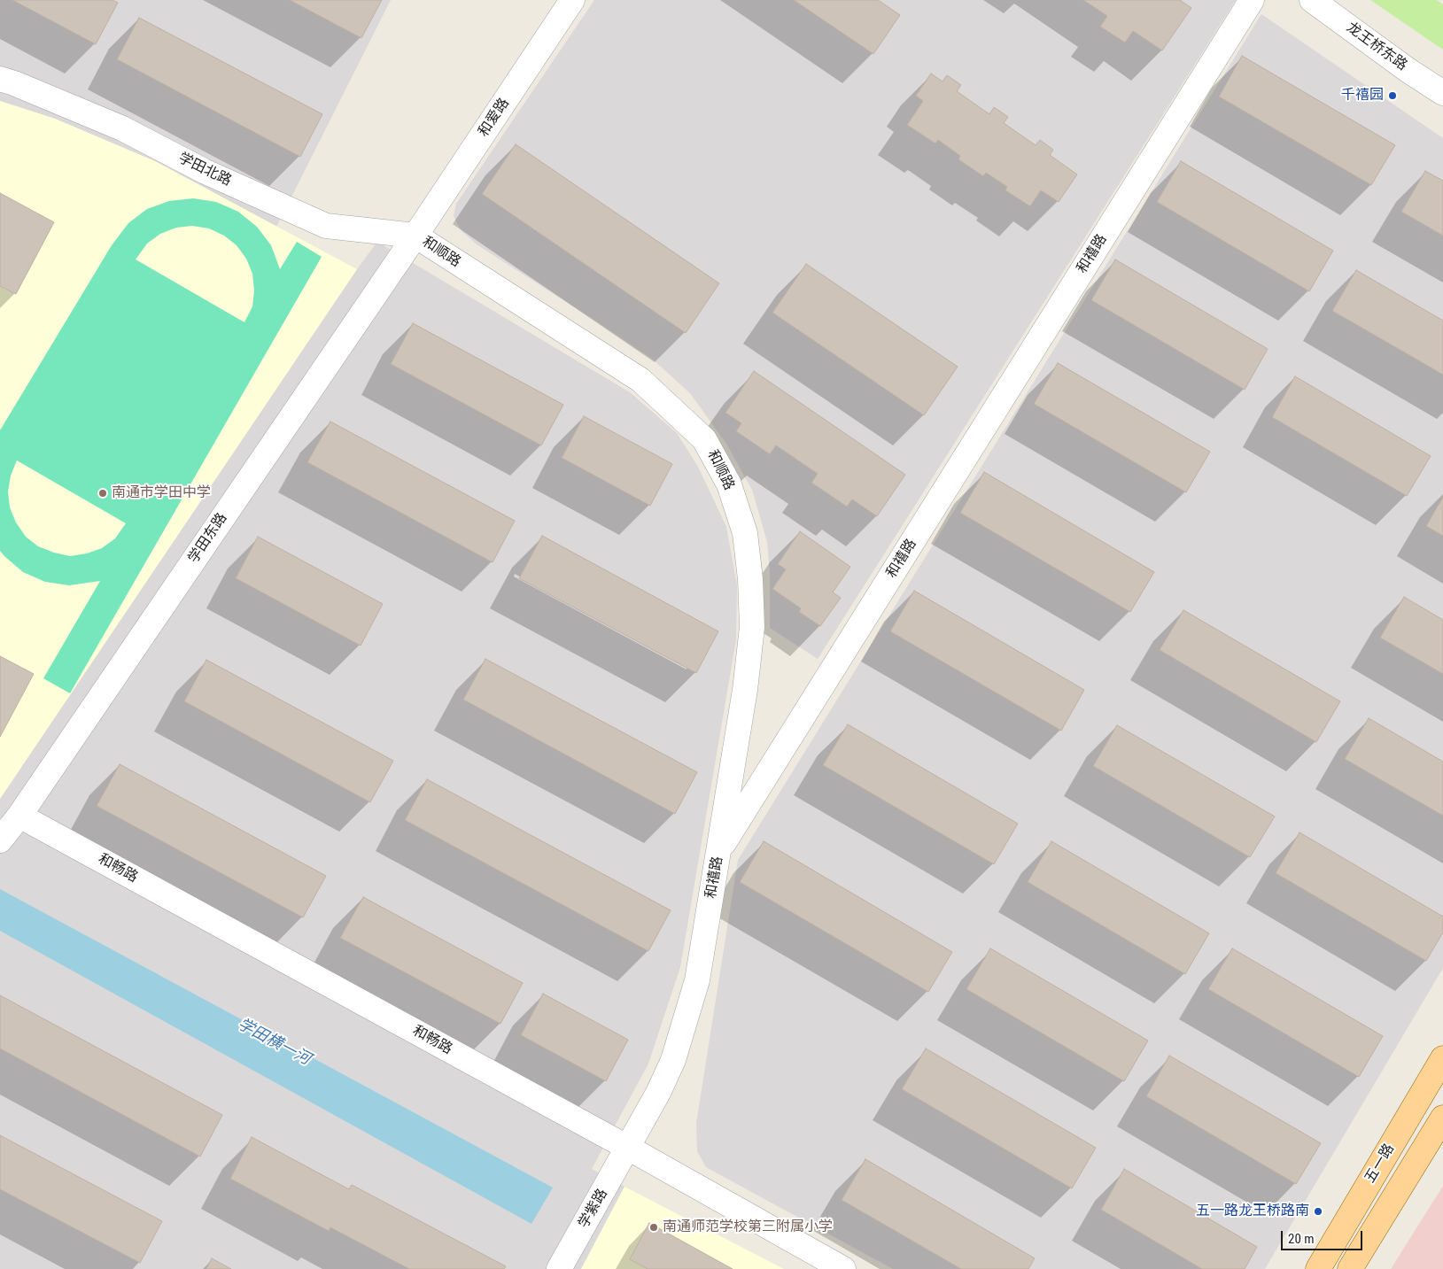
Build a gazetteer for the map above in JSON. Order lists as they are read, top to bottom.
{
  "streets": {
    "main road": ["五一路"],
    "street": [
      "龙王桥东路",
      "和爱路",
      "学田北路",
      "和顺路",
      "和禧路",
      "学田东路",
      "和畅路",
      "学紫路"
    ]
  },
  "crossings": [
    ["和爱路", "学田北路"],
    ["和爱路", "和顺路"],
    ["和爱路", "学田东路"],
    ["学田北路", "和顺路"],
    ["学田北路", "学田东路"],
    ["和顺路", "和禧路"],
    ["和顺路", "学田东路"],
    ["和禧路", "和畅路"],
    ["和禧路", "学紫路"],
    ["学田东路", "和畅路"],
    ["和畅路", "学紫路"]
  ],
  "water": ["学田横一河"],
  "places": [
    "千禧园",
    "南通市学田中学",
    "五一路龙王桥路南",
    "南通师范学校第三附属小学"
  ],
  "scale_bar": "20 m"
}
